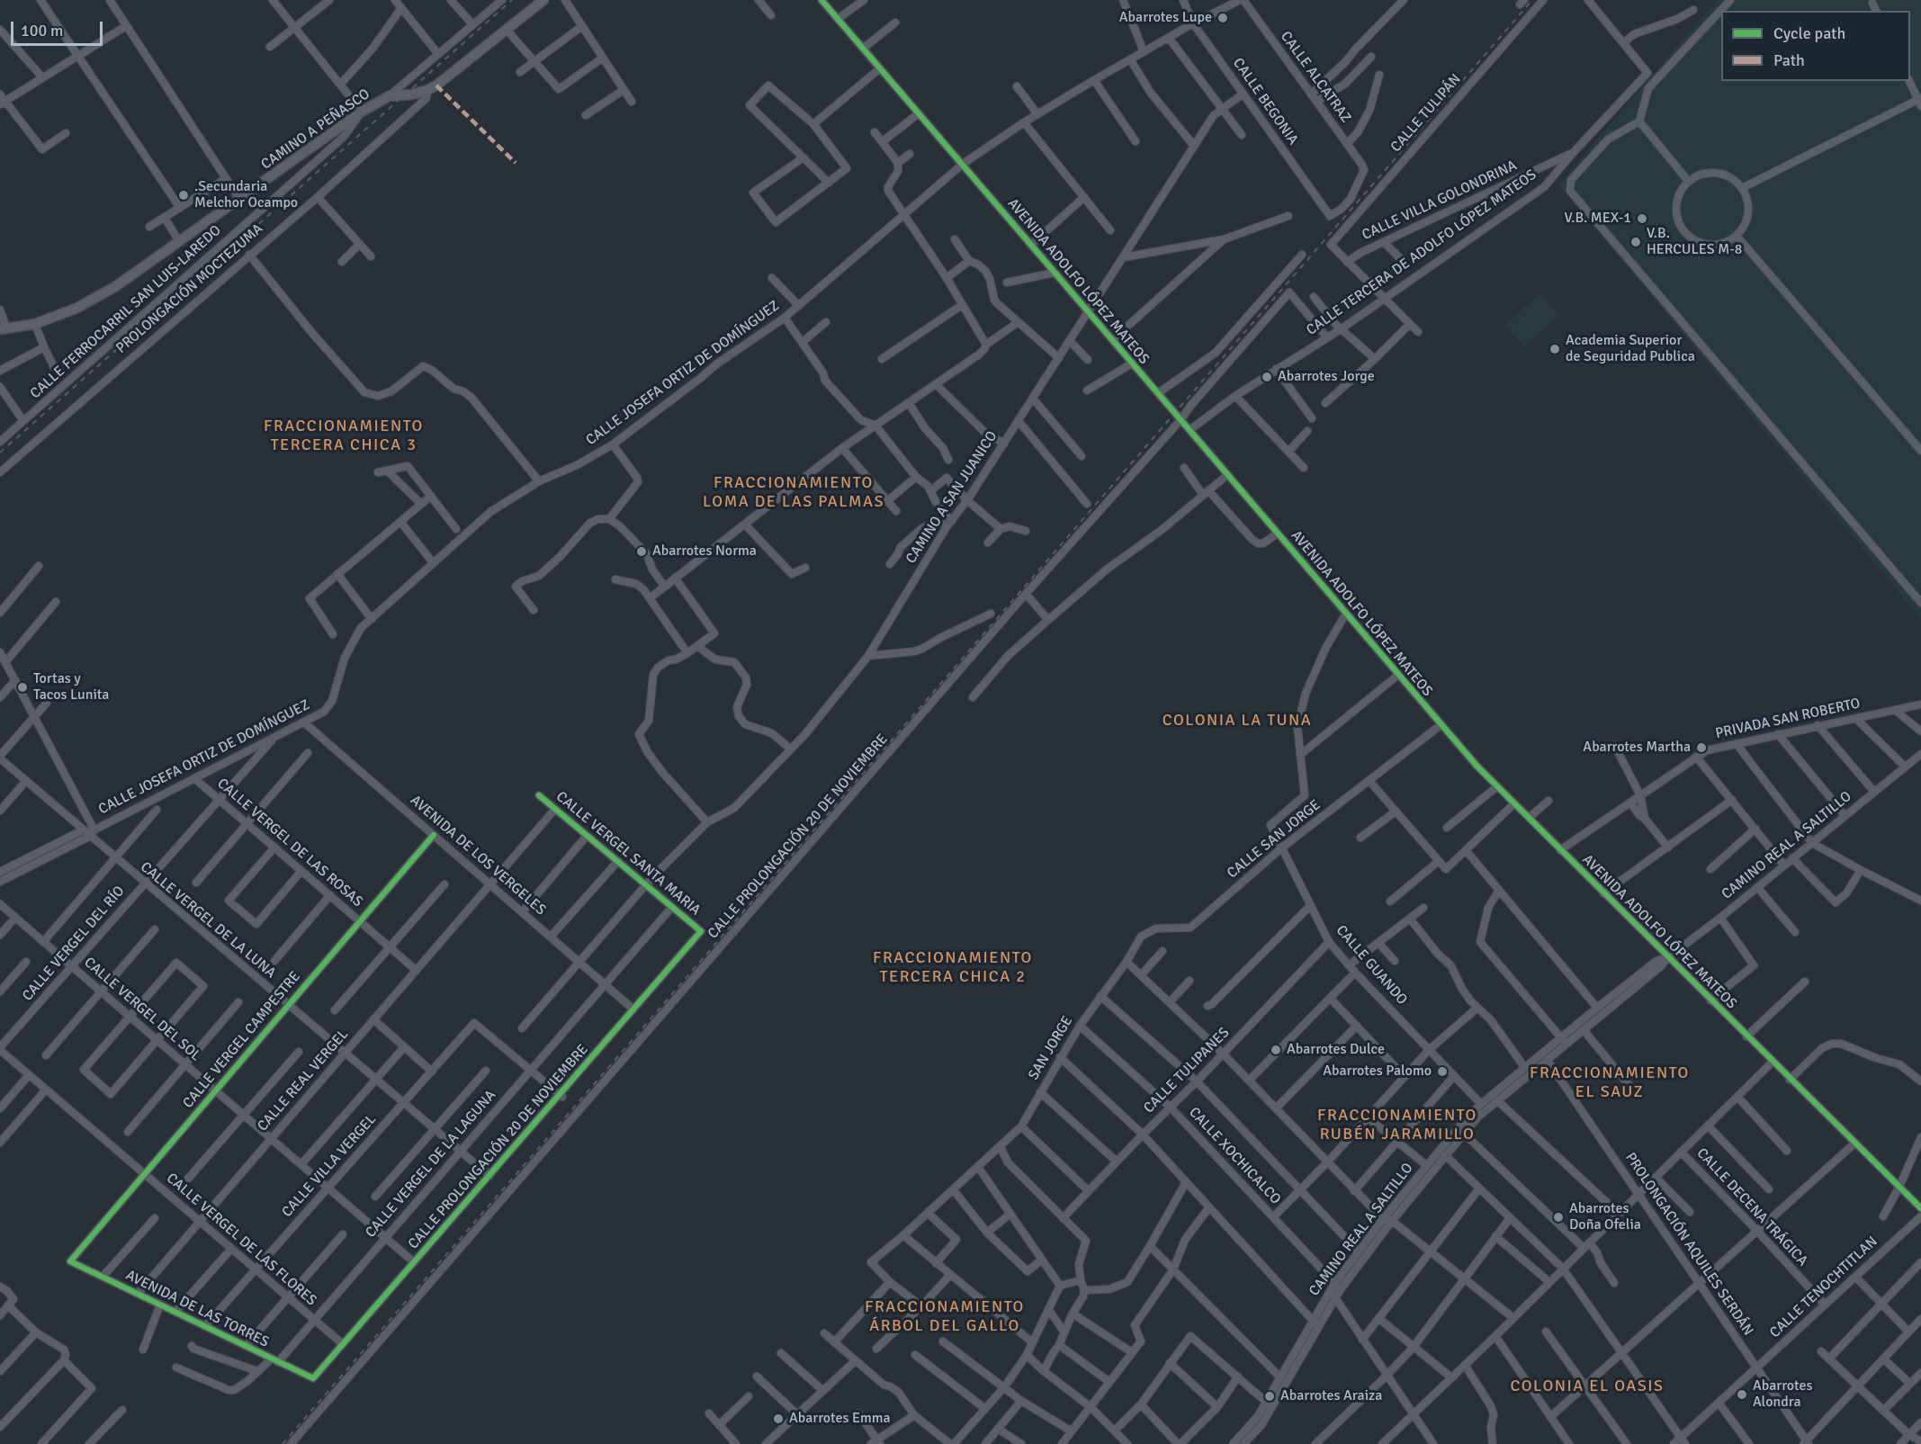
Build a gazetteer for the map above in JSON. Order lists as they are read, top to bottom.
{
  "streets": {
    "main road": ["CAMINO A PEÑASCO", "PROLONGACIÓN MOCTEZUMA"],
    "street": [
      "CALLE ALCATRAZ",
      "CALLE BEGONIA",
      "CALLE TULIPÁN",
      "CALLE VILLA GOLONDRINA",
      "CALLE TERCERA DE ADOLFO LÓPEZ MATEOS",
      "AVENIDA ADOLFO LÓPEZ MATEOS",
      "CALLE FERROCARRIL SAN LUIS-LAREDO",
      "CALLE JOSEFA ORTIZ DE DOMÍNGUEZ",
      "CAMINO A SAN JUANICO",
      "PRIVADA SAN ROBERTO",
      "CALLE PROLONGACIÓN 20 DE NOVIEMBRE",
      "CALLE SAN JORGE",
      "CALLE VERGEL DE LAS ROSAS",
      "CAMINO REAL A SALTILLO",
      "CALLE VERGEL SANTA MARIA",
      "AVENIDA DE LOS VERGELES",
      "CALLE VERGEL DE LA LUNA",
      "CALLE VERGEL DEL RÍO",
      "CALLE GUANDO",
      "CALLE VERGEL DEL SOL",
      "CALLE VERGEL CAMPESTRE",
      "SAN JORGE",
      "CALLE TULIPANES",
      "CALLE REAL VERGEL",
      "CALLE XOCHICALCO",
      "CALLE VERGEL DE LA LAGUNA",
      "CALLE VILLA VERGEL",
      "CALLE DECENA TRÁGICA",
      "CALLE VERGEL DE LAS FLORES",
      "PROLONGACIÓN AQUILES SERDÁN",
      "CALLE TENOCHTITLAN",
      "AVENIDA DE LAS TORRES"
    ]
  },
  "crossings": [
    ["CALLE ALCATRAZ", "CALLE BEGONIA"],
    ["CALLE ALCATRAZ", "CALLE JOSEFA ORTIZ DE DOMÍNGUEZ"],
    ["CALLE BEGONIA", "CALLE JOSEFA ORTIZ DE DOMÍNGUEZ"],
    ["CALLE BEGONIA", "CAMINO A SAN JUANICO"],
    ["CALLE TULIPÁN", "CALLE VILLA GOLONDRINA"],
    ["CAMINO A PEÑASCO", "PROLONGACIÓN MOCTEZUMA"],
    ["CAMINO A PEÑASCO", "CALLE FERROCARRIL SAN LUIS-LAREDO"],
    ["CALLE VILLA GOLONDRINA", "CALLE TERCERA DE ADOLFO LÓPEZ MATEOS"],
    ["CALLE TERCERA DE ADOLFO LÓPEZ MATEOS", "AVENIDA ADOLFO LÓPEZ MATEOS"],
    ["AVENIDA ADOLFO LÓPEZ MATEOS", "CALLE JOSEFA ORTIZ DE DOMÍNGUEZ"],
    ["AVENIDA ADOLFO LÓPEZ MATEOS", "CAMINO A SAN JUANICO"],
    ["AVENIDA ADOLFO LÓPEZ MATEOS", "PRIVADA SAN ROBERTO"],
    ["AVENIDA ADOLFO LÓPEZ MATEOS", "CALLE PROLONGACIÓN 20 DE NOVIEMBRE"],
    ["AVENIDA ADOLFO LÓPEZ MATEOS", "CALLE SAN JORGE"],
    ["AVENIDA ADOLFO LÓPEZ MATEOS", "CAMINO REAL A SALTILLO"],
    ["CALLE JOSEFA ORTIZ DE DOMÍNGUEZ", "CALLE VERGEL DE LAS ROSAS"],
    ["CALLE JOSEFA ORTIZ DE DOMÍNGUEZ", "AVENIDA DE LOS VERGELES"],
    ["CALLE JOSEFA ORTIZ DE DOMÍNGUEZ", "CALLE VERGEL DE LA LUNA"],
    ["CALLE JOSEFA ORTIZ DE DOMÍNGUEZ", "CALLE VERGEL DEL RÍO"],
    ["CAMINO A SAN JUANICO", "CALLE VERGEL SANTA MARIA"],
    ["CAMINO A SAN JUANICO", "AVENIDA DE LOS VERGELES"],
    ["CALLE PROLONGACIÓN 20 DE NOVIEMBRE", "CALLE VERGEL SANTA MARIA"],
    ["CALLE PROLONGACIÓN 20 DE NOVIEMBRE", "AVENIDA DE LOS VERGELES"],
    ["CALLE PROLONGACIÓN 20 DE NOVIEMBRE", "CALLE VERGEL DE LA LUNA"],
    ["CALLE PROLONGACIÓN 20 DE NOVIEMBRE", "CALLE VERGEL DEL SOL"],
    ["CALLE PROLONGACIÓN 20 DE NOVIEMBRE", "CALLE VERGEL DE LAS FLORES"],
    ["CALLE PROLONGACIÓN 20 DE NOVIEMBRE", "AVENIDA DE LAS TORRES"],
    ["CALLE SAN JORGE", "CALLE GUANDO"],
    ["CALLE SAN JORGE", "SAN JORGE"],
    ["CALLE VERGEL DE LAS ROSAS", "CALLE VERGEL DEL RÍO"],
    ["CALLE VERGEL DE LAS ROSAS", "CALLE VERGEL CAMPESTRE"],
    ["CALLE VERGEL DE LAS ROSAS", "CALLE REAL VERGEL"],
    ["CAMINO REAL A SALTILLO", "CALLE GUANDO"],
    ["CAMINO REAL A SALTILLO", "CALLE XOCHICALCO"],
    ["CAMINO REAL A SALTILLO", "PROLONGACIÓN AQUILES SERDÁN"],
    ["CALLE VERGEL SANTA MARIA", "CALLE REAL VERGEL"],
    ["CALLE VERGEL SANTA MARIA", "CALLE VERGEL DE LA LAGUNA"],
    ["AVENIDA DE LOS VERGELES", "CALLE VERGEL CAMPESTRE"],
    ["AVENIDA DE LOS VERGELES", "CALLE REAL VERGEL"],
    ["AVENIDA DE LOS VERGELES", "CALLE VERGEL DE LA LAGUNA"],
    ["CALLE VERGEL DE LA LUNA", "CALLE VERGEL DEL RÍO"],
    ["CALLE VERGEL DE LA LUNA", "CALLE VERGEL CAMPESTRE"],
    ["CALLE VERGEL DE LA LUNA", "CALLE REAL VERGEL"],
    ["CALLE VERGEL DE LA LUNA", "CALLE VERGEL DE LA LAGUNA"],
    ["CALLE VERGEL DE LA LUNA", "CALLE VILLA VERGEL"],
    ["CALLE VERGEL DEL RÍO", "CALLE VERGEL DEL SOL"],
    ["CALLE VERGEL DEL RÍO", "CALLE VERGEL DE LAS FLORES"],
    ["CALLE GUANDO", "CALLE TULIPANES"],
    ["CALLE VERGEL DEL SOL", "CALLE VERGEL CAMPESTRE"],
    ["CALLE VERGEL DEL SOL", "CALLE REAL VERGEL"],
    ["CALLE VERGEL DEL SOL", "CALLE VERGEL DE LA LAGUNA"],
    ["CALLE VERGEL DEL SOL", "CALLE VILLA VERGEL"],
    ["CALLE VERGEL CAMPESTRE", "CALLE VERGEL DE LAS FLORES"],
    ["CALLE VERGEL CAMPESTRE", "AVENIDA DE LAS TORRES"],
    ["SAN JORGE", "CALLE XOCHICALCO"],
    ["CALLE TULIPANES", "CALLE XOCHICALCO"],
    ["CALLE REAL VERGEL", "CALLE VERGEL DE LAS FLORES"],
    ["CALLE REAL VERGEL", "AVENIDA DE LAS TORRES"],
    ["CALLE VERGEL DE LA LAGUNA", "CALLE VILLA VERGEL"],
    ["CALLE VERGEL DE LA LAGUNA", "CALLE VERGEL DE LAS FLORES"],
    ["CALLE VERGEL DE LA LAGUNA", "AVENIDA DE LAS TORRES"],
    ["CALLE VILLA VERGEL", "CALLE VERGEL DE LAS FLORES"],
    ["CALLE VILLA VERGEL", "AVENIDA DE LAS TORRES"],
    ["CALLE DECENA TRÁGICA", "CALLE TENOCHTITLAN"],
    ["PROLONGACIÓN AQUILES SERDÁN", "CALLE TENOCHTITLAN"]
  ],
  "districts": [
    "FRACCIONAMIENTO TERCERA CHICA 3",
    "FRACCIONAMIENTO LOMA DE LAS PALMAS",
    "COLONIA LA TUNA",
    "FRACCIONAMIENTO TERCERA CHICA 2",
    "FRACCIONAMIENTO EL SAUZ",
    "FRACCIONAMIENTO RUBÉN JARAMILLO",
    "FRACCIONAMIENTO ÁRBOL DEL GALLO",
    "COLONIA EL OASIS"
  ],
  "places": [
    "Abarrotes Lupe",
    ".Secundaria Melchor Ocampo",
    "V.B. MEX-1",
    "V.B. HERCULES M-8",
    "Academia Superior de Seguridad Publica",
    "Abarrotes Jorge",
    "Abarrotes Norma",
    "Tortas y Tacos Lunita",
    "Abarrotes Martha",
    "Abarrotes Dulce",
    "Abarrotes Palomo",
    "Abarrotes Doña Ofelia",
    "Abarrotes Alondra",
    "Abarrotes Araiza",
    "Abarrotes Emma"
  ],
  "legend": ["Cycle path", "Path"],
  "scale_bar": "100 m"
}
